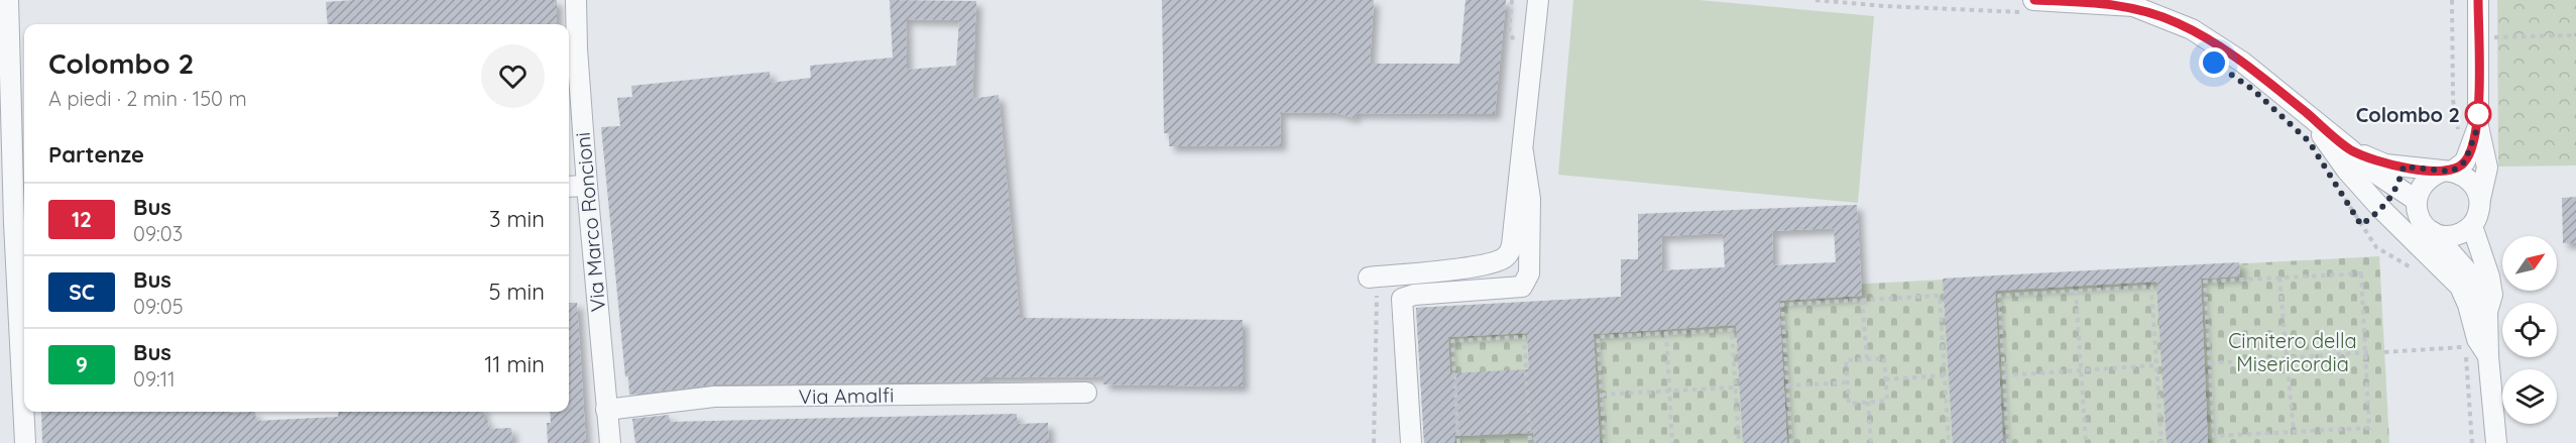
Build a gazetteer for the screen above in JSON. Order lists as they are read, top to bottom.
{
  "streets": {
    "street": ["Via Marco Roncioni", "Via Amalfi"]
  },
  "crossings": [
    ["Via Marco Roncioni", "Via Amalfi"]
  ],
  "parks": ["Cimitero della Misericordia"],
  "places": ["Colombo 2"],
  "lines": ["bus line 12"],
  "north": "top right",
  "page": {
    "heading": [
      ["Colombo 2", "A piedi · 2 min · 150 m"],
      "Partenze"
    ],
    "list": [
      {
        "mark": "12",
        "name": "Bus",
        "note": "09:03",
        "value": "3 min"
      },
      {
        "mark": "SC",
        "name": "Bus",
        "note": "09:05",
        "value": "5 min"
      },
      {
        "mark": "9",
        "name": "Bus",
        "note": "09:11",
        "value": "11 min"
      }
    ]
  }
}
